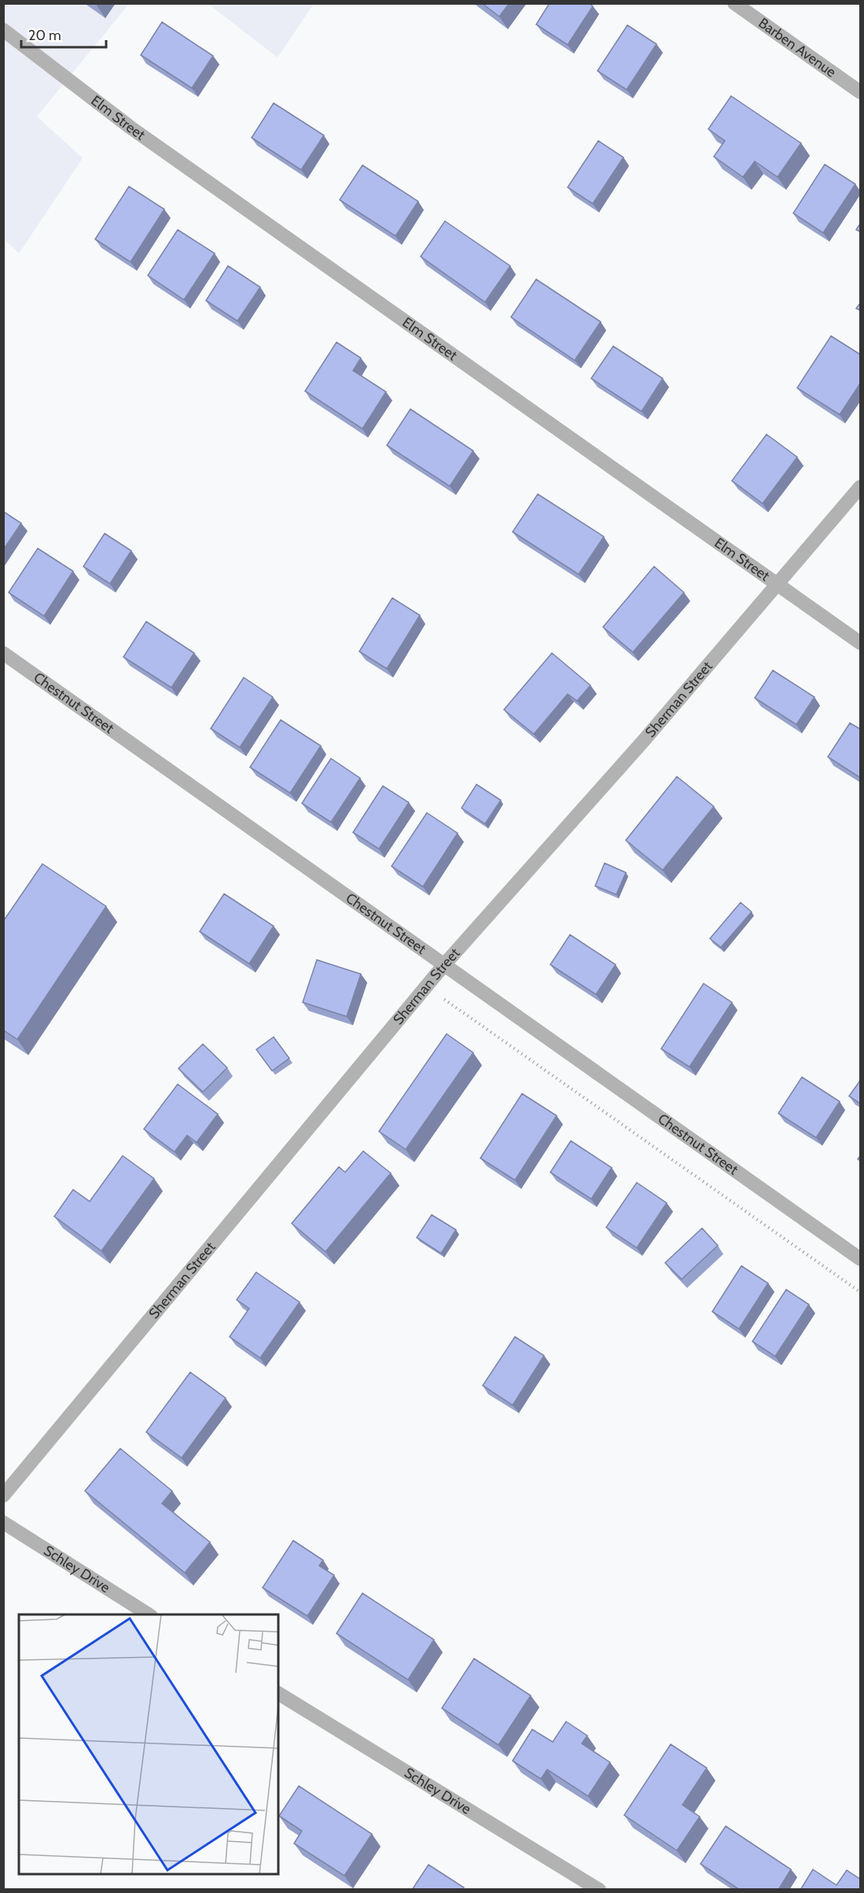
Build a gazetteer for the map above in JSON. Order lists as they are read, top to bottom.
{
  "streets": {
    "street": [
      "Barben Avenue",
      "Elm Street",
      "Sherman Street",
      "Chestnut Street",
      "Schley Drive"
    ]
  },
  "crossings": [
    ["Elm Street", "Sherman Street"],
    ["Sherman Street", "Chestnut Street"]
  ],
  "scale_bar": "20 m"
}
